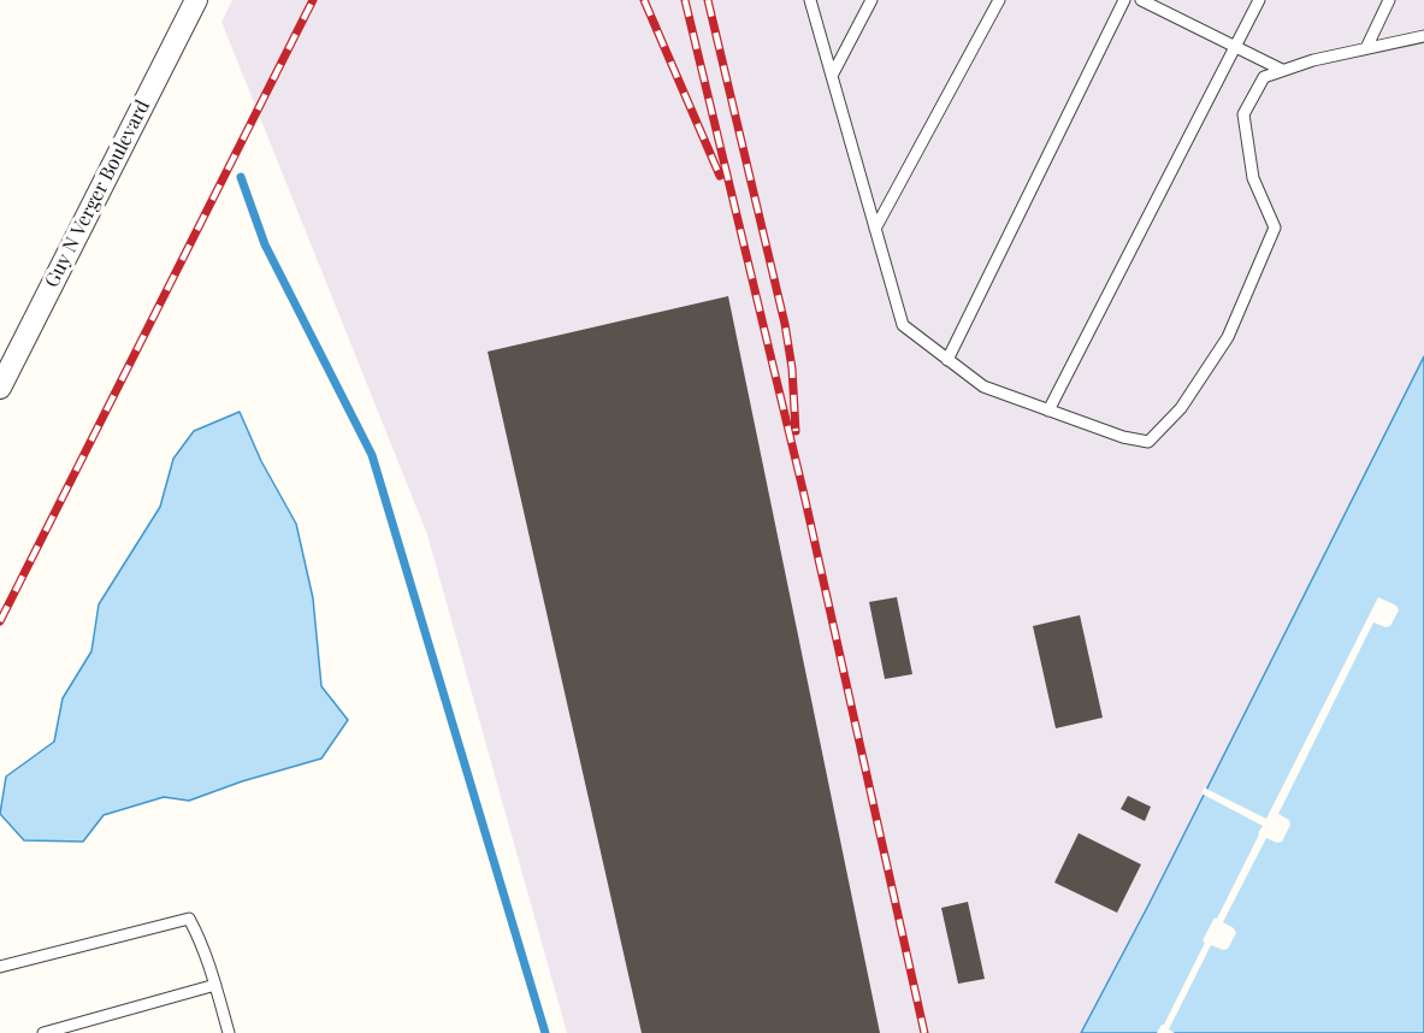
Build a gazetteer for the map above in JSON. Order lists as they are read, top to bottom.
{
  "streets": {
    "street": ["Guy N Verger Boulevard"]
  }
}
